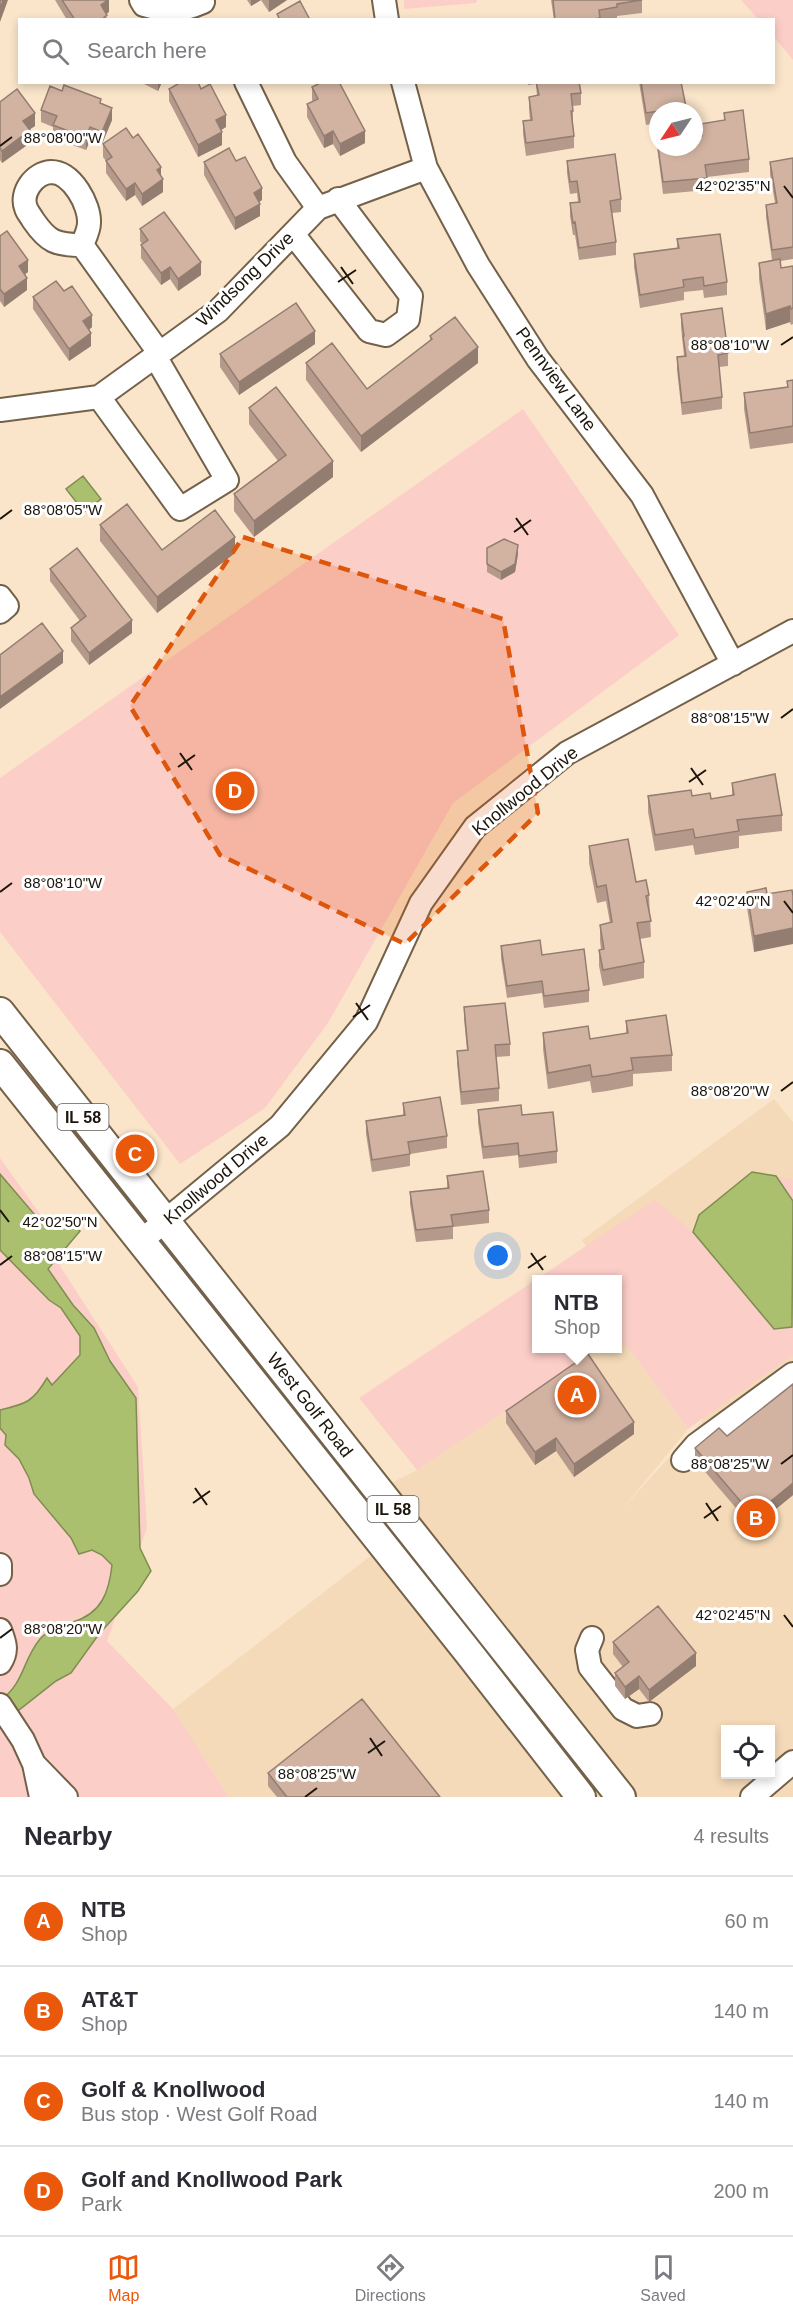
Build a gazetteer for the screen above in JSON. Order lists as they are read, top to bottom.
{
  "streets": {
    "main road": ["IL 58", "West Golf Road"],
    "street": ["Windsong Drive", "Pennview Lane", "Knollwood Drive"]
  },
  "crossings": [
    ["Windsong Drive", "Pennview Lane"],
    ["Pennview Lane", "Knollwood Drive"],
    ["Knollwood Drive", "West Golf Road"]
  ],
  "north": "bottom left",
  "page": {
    "search": "Search here",
    "pins": [
      "D",
      "C",
      "A",
      "B"
    ],
    "popup": ["NTB", "Shop"],
    "heading": ["Nearby", "4 results"],
    "list": [
      {
        "mark": "A",
        "name": "NTB",
        "note": "Shop",
        "value": "60 m"
      },
      {
        "mark": "B",
        "name": "AT&T",
        "note": "Shop",
        "value": "140 m"
      },
      {
        "mark": "C",
        "name": "Golf & Knollwood",
        "note": "Bus stop · West Golf Road",
        "value": "140 m"
      },
      {
        "mark": "D",
        "name": "Golf and Knollwood Park",
        "note": "Park",
        "value": "200 m"
      }
    ],
    "nav": ["Map", "Directions", "Saved"]
  },
  "coordinates": [
    "88°08'00\"W",
    "42°02'35\"N",
    "88°08'10\"W",
    "88°08'05\"W",
    "88°08'15\"W",
    "42°02'40\"N",
    "88°08'20\"W",
    "42°02'50\"N",
    "88°08'25\"W",
    "42°02'45\"N"
  ]
}
